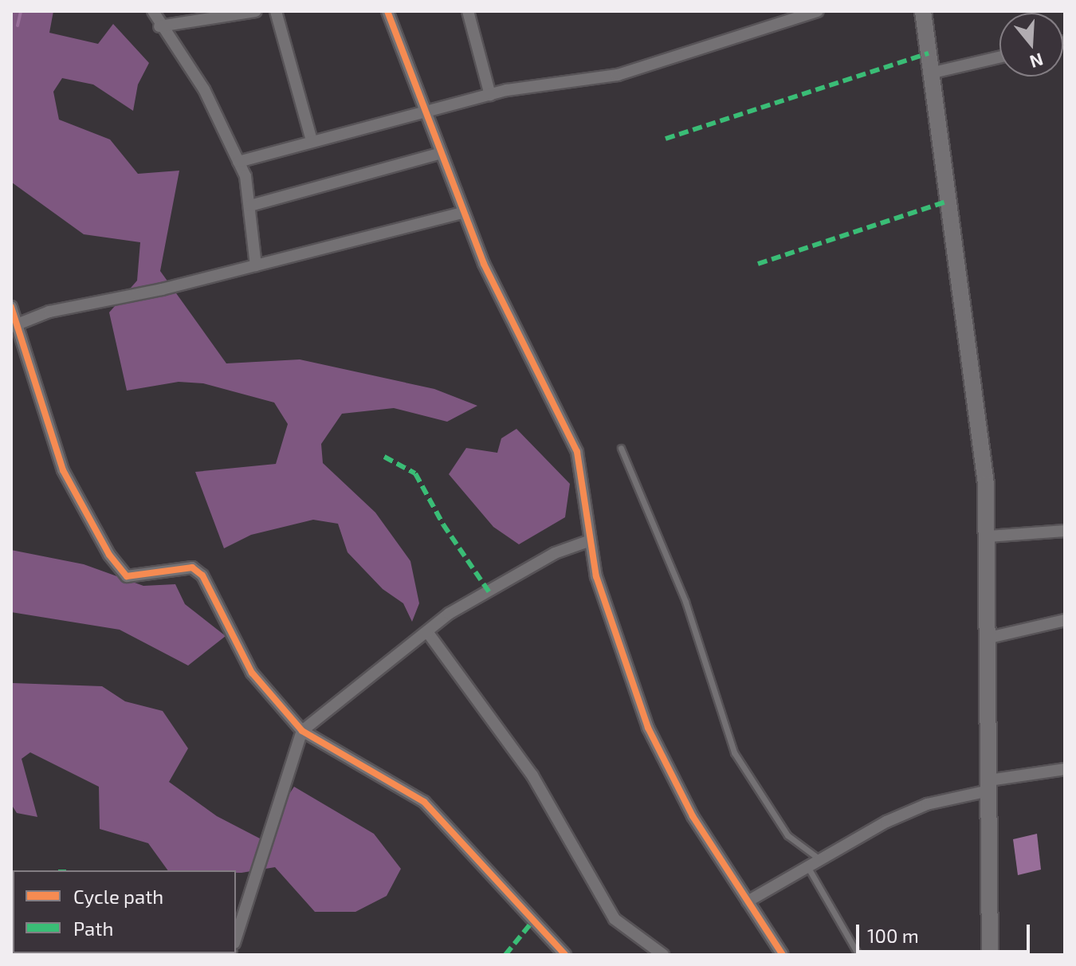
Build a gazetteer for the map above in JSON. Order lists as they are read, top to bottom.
{
  "legend": ["Cycle path", "Path"],
  "scale_bar": "100 m",
  "north": "bottom"
}
